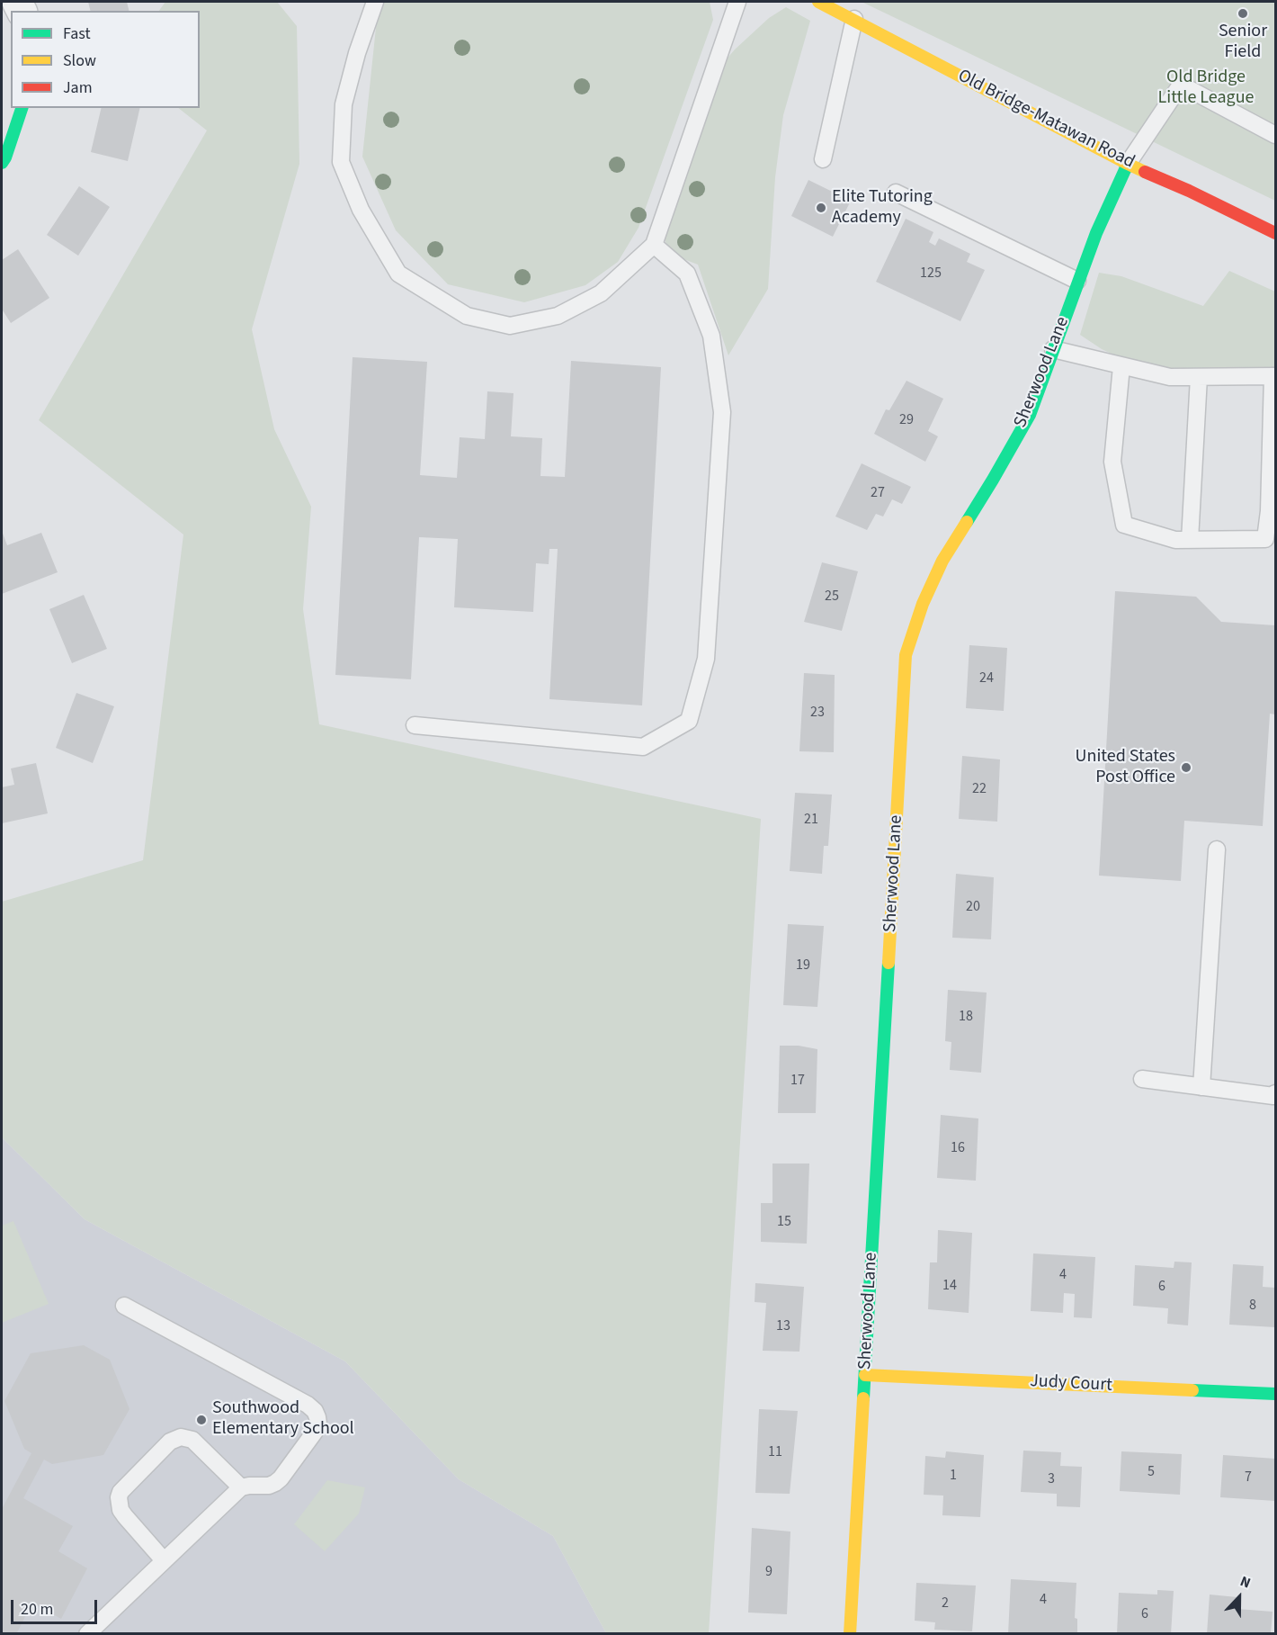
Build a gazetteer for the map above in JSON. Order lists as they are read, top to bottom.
{
  "streets": {
    "street": ["Old Bridge-Matawan Road", "Sherwood Lane", "Judy Court"]
  },
  "crossings": [
    ["Old Bridge-Matawan Road", "Sherwood Lane"],
    ["Sherwood Lane", "Judy Court"]
  ],
  "parks": ["Old Bridge Little League"],
  "places": [
    "Senior Field",
    "Elite Tutoring Academy",
    "United States Post Office",
    "Southwood Elementary School"
  ],
  "house_numbers": [
    "125",
    "29",
    "27",
    "25",
    "24",
    "23",
    "22",
    "21",
    "20",
    "19",
    "18",
    "17",
    "16",
    "15",
    "4",
    "14",
    "6",
    "8",
    "13",
    "11",
    "5",
    "1",
    "7",
    "3",
    "9",
    "4",
    "2",
    "6"
  ],
  "legend": ["Fast", "Slow", "Jam"],
  "scale_bar": "20 m",
  "north": "top"
}
